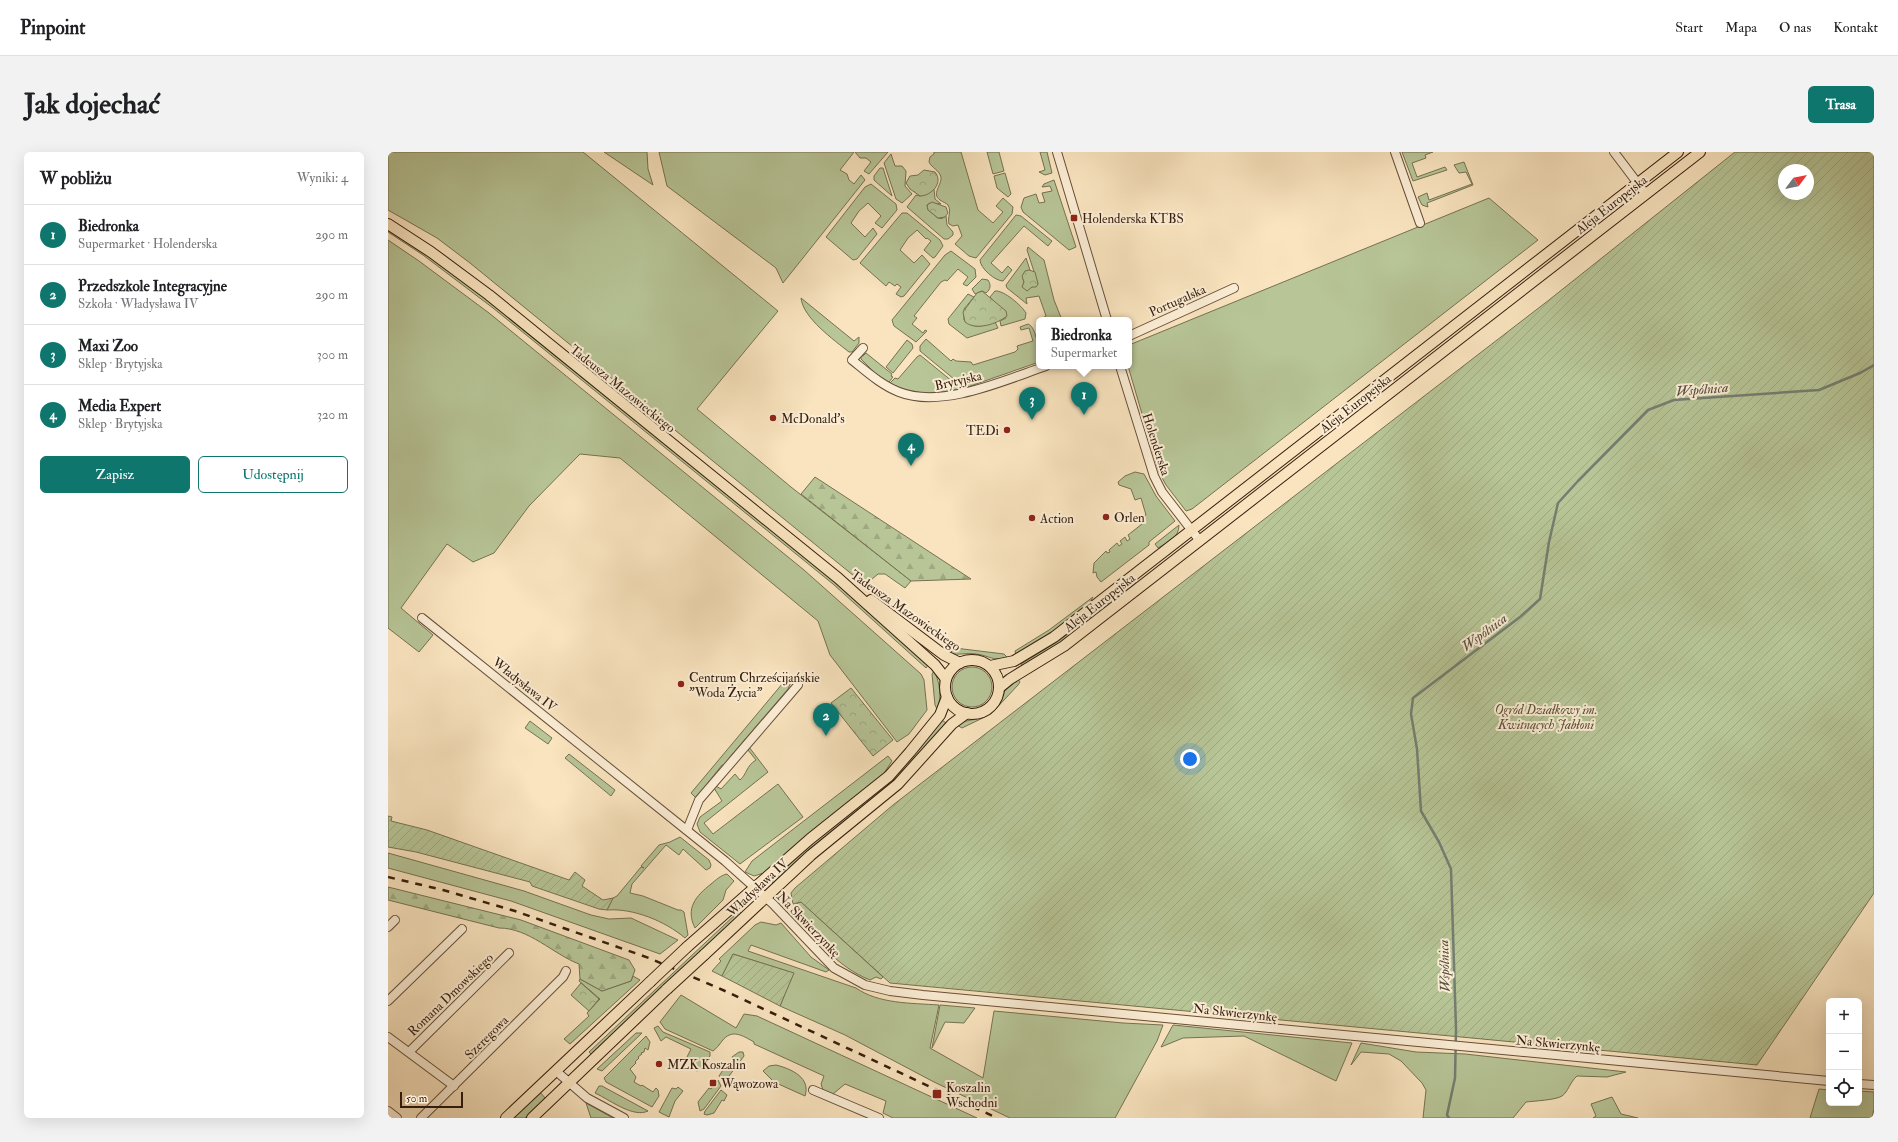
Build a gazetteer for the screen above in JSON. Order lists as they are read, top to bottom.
{
  "streets": {
    "main road": ["Aleja Europejska", "Tadeusza Mazowieckiego", "Władysława IV"],
    "street": [
      "Portugalska",
      "Brytyjska",
      "Holenderska",
      "Na Skwierzynkę",
      "Romana Dmowskiego",
      "Szeregowa"
    ]
  },
  "crossings": [
    ["Aleja Europejska", "Tadeusza Mazowieckiego"],
    ["Aleja Europejska", "Holenderska"],
    ["Aleja Europejska", "Władysława IV"],
    ["Tadeusza Mazowieckiego", "Władysława IV"],
    ["Władysława IV", "Na Skwierzynkę"],
    ["Romana Dmowskiego", "Szeregowa"]
  ],
  "water": ["Wspólnica"],
  "parks": ["Ogród Działkowy im. Kwitnących Jabłoni"],
  "places": {
    "transit": ["Holenderska KTBS", "Wąwozowa", "Koszalin Wschodni"],
    "other": [
      "McDonald's",
      "TEDi",
      "Orlen",
      "Action",
      "Centrum Chrześcijańskie \"Woda Życia\"",
      "MZK Koszalin"
    ]
  },
  "scale_bar": "50 m",
  "north": "top right",
  "page": {
    "header": "Pinpoint",
    "nav": [
      "Start",
      "Mapa",
      "O nas",
      "Kontakt"
    ],
    "buttons": [
      "Trasa",
      ["Zapisz", "Udostępnij"]
    ],
    "title": "Jak dojechać",
    "heading": ["W pobliżu", "Wyniki: 4"],
    "list": [
      {
        "mark": "1",
        "name": "Biedronka",
        "note": "Supermarket · Holenderska",
        "value": "290 m"
      },
      {
        "mark": "2",
        "name": "Przedszkole Integracyjne",
        "note": "Szkoła · Władysława IV",
        "value": "290 m"
      },
      {
        "mark": "3",
        "name": "Maxi Zoo",
        "note": "Sklep · Brytyjska",
        "value": "300 m"
      },
      {
        "mark": "4",
        "name": "Media Expert",
        "note": "Sklep · Brytyjska",
        "value": "320 m"
      }
    ],
    "popup": ["Biedronka", "Supermarket"],
    "pins": [
      "1",
      "3",
      "4",
      "2"
    ],
    "map_buttons": ["+", "−"],
    "scale": "50 m"
  }
}
